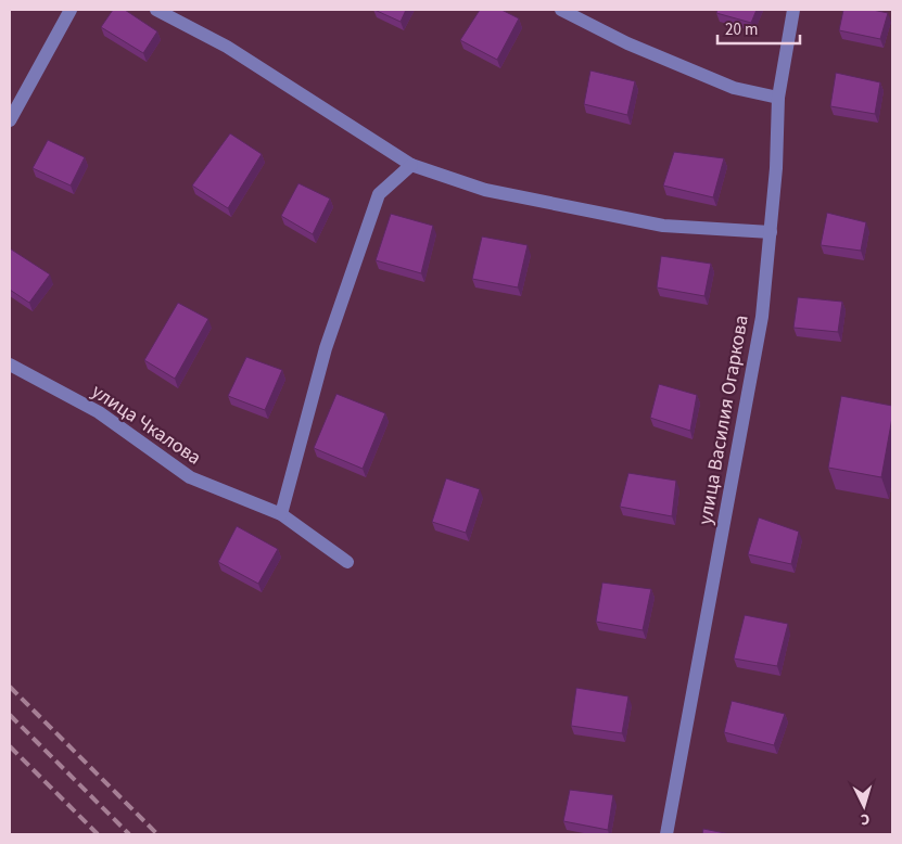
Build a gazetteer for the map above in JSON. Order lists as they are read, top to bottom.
{
  "streets": {
    "street": ["улица Василия Огаркова", "улица Чкалова"]
  },
  "scale_bar": "20 m",
  "north": "bottom"
}
